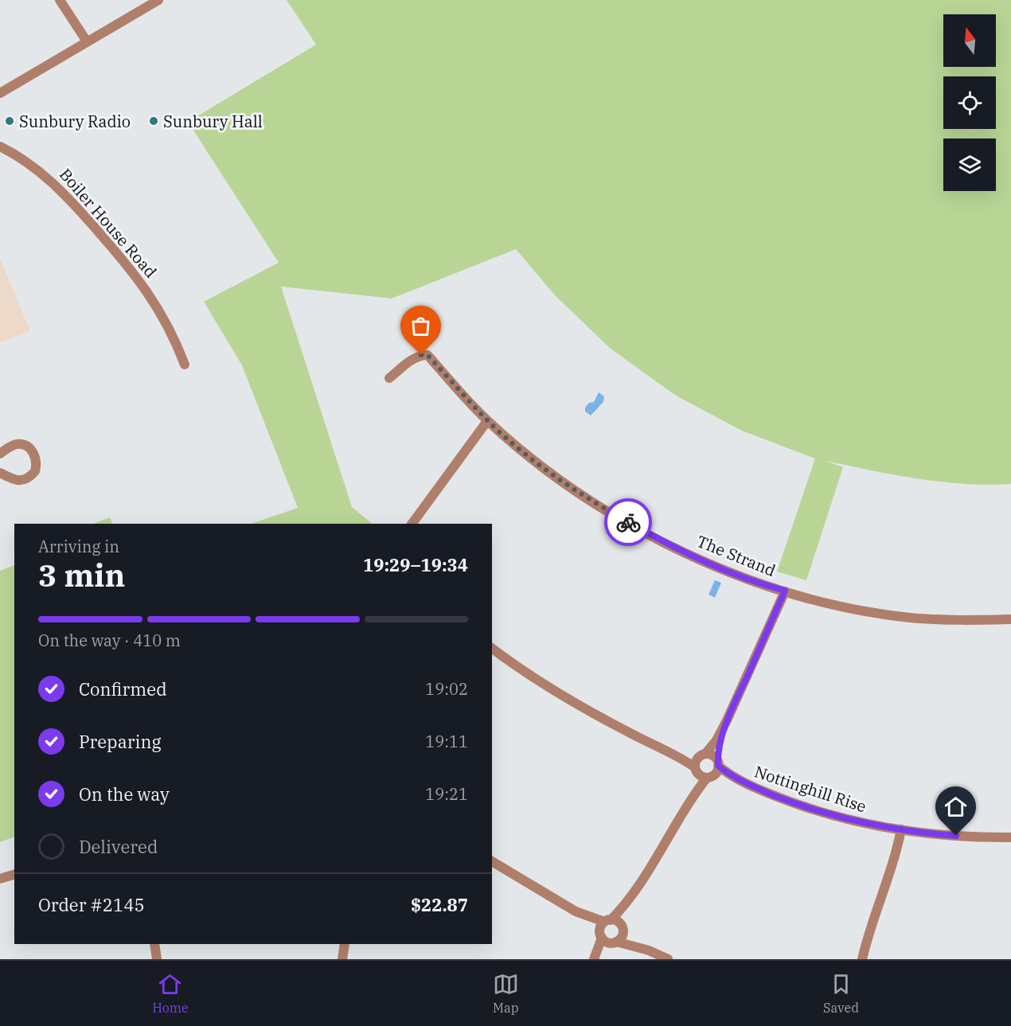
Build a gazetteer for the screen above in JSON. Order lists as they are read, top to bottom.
{
  "streets": {
    "street": ["Boiler House Road", "The Strand", "Nottinghill Rise"]
  },
  "places": ["Sunbury Radio", "Sunbury Hall"],
  "north": "top",
  "page": {
    "heading": ["3 min", "Arriving in", "19:29–19:34"],
    "panel": ["Order #2145", "$22.87"],
    "bar": "On the way · 410 m",
    "list": [
      ["Confirmed", "19:02"],
      ["Preparing", "19:11"],
      ["On the way", "19:21"],
      "Delivered"
    ],
    "tabs": ["Home", "Map", "Saved"]
  }
}
